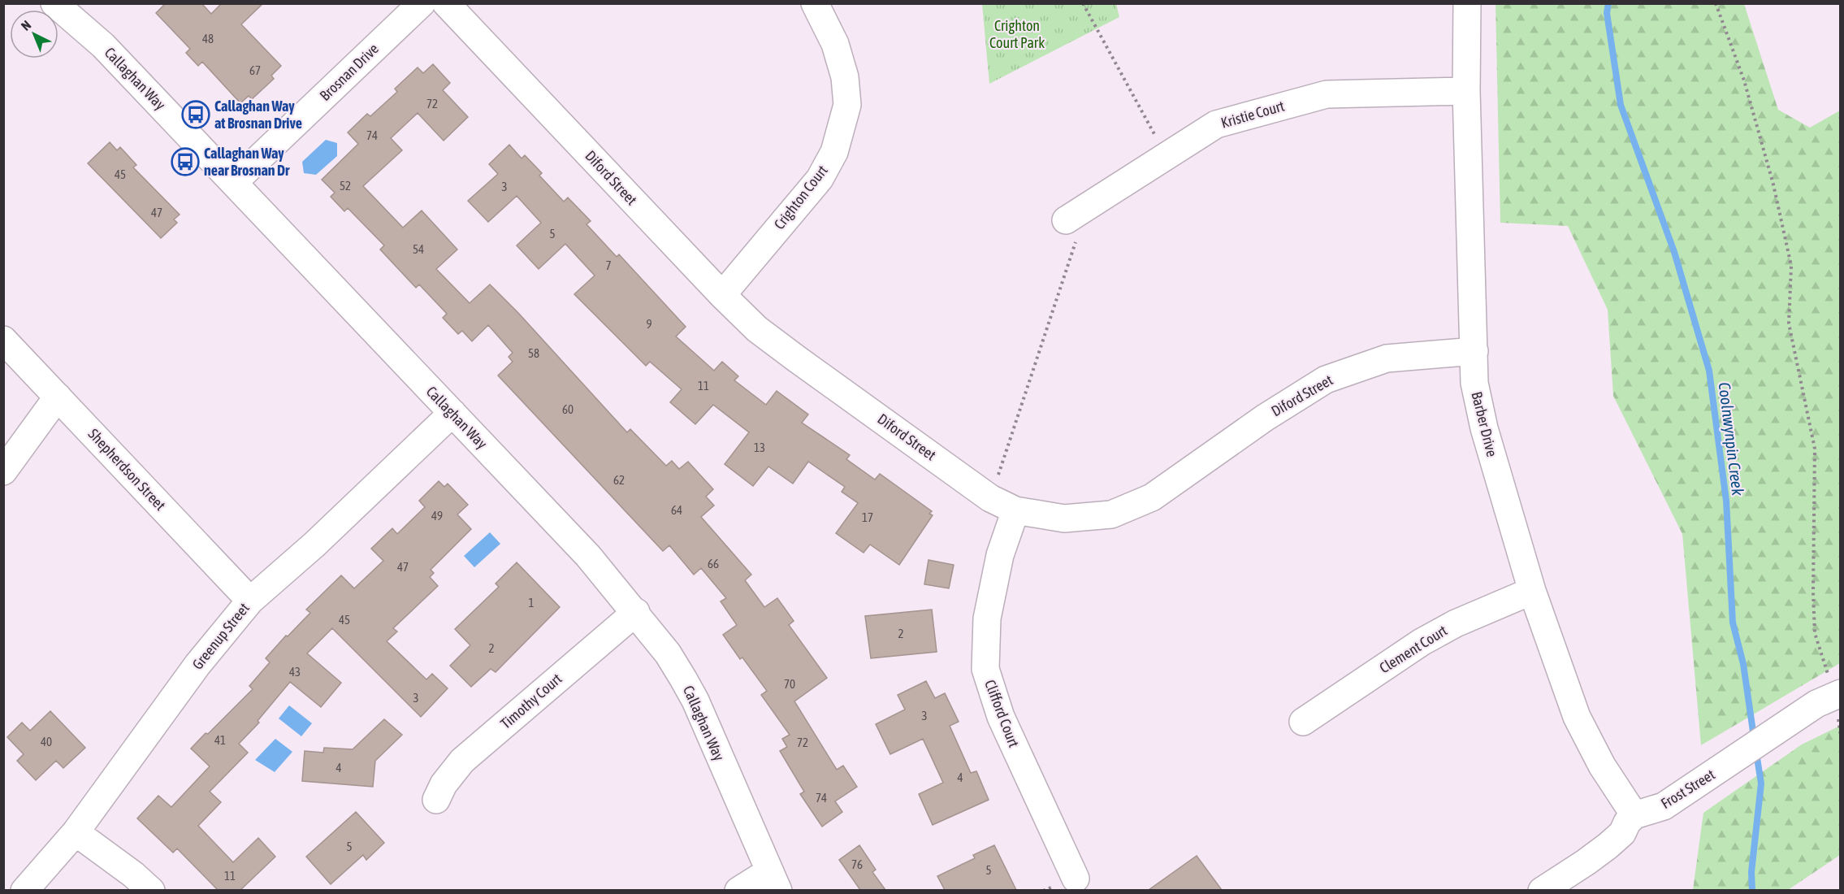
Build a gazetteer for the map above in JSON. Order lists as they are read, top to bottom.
{
  "streets": {
    "street": [
      "Brosnan Drive",
      "Callaghan Way",
      "Kristie Court",
      "Diford Street",
      "Crighton Court",
      "Barber Drive",
      "Shepherdson Street",
      "Greenup Street",
      "Clement Court",
      "Timothy Court",
      "Clifford Court",
      "Frost Street"
    ]
  },
  "crossings": [
    ["Brosnan Drive", "Callaghan Way"],
    ["Callaghan Way", "Greenup Street"],
    ["Callaghan Way", "Timothy Court"],
    ["Kristie Court", "Barber Drive"],
    ["Diford Street", "Crighton Court"],
    ["Diford Street", "Barber Drive"],
    ["Diford Street", "Clifford Court"],
    ["Barber Drive", "Clement Court"],
    ["Barber Drive", "Frost Street"],
    ["Shepherdson Street", "Greenup Street"]
  ],
  "water": ["Coolnwynpin Creek"],
  "parks": ["Crighton Court Park"],
  "places": {
    "bus stop": ["Callaghan Way at Brosnan Drive", "Callaghan Way near Brosnan Dr"]
  },
  "house_numbers": [
    "48",
    "67",
    "72",
    "74",
    "45",
    "52",
    "3",
    "47",
    "5",
    "54",
    "7",
    "9",
    "58",
    "11",
    "60",
    "13",
    "62",
    "64",
    "49",
    "17",
    "66",
    "47",
    "1",
    "45",
    "2",
    "2",
    "43",
    "70",
    "3",
    "3",
    "41",
    "40",
    "72",
    "4",
    "4",
    "74",
    "5",
    "76",
    "5",
    "11"
  ],
  "north": "top left"
}
